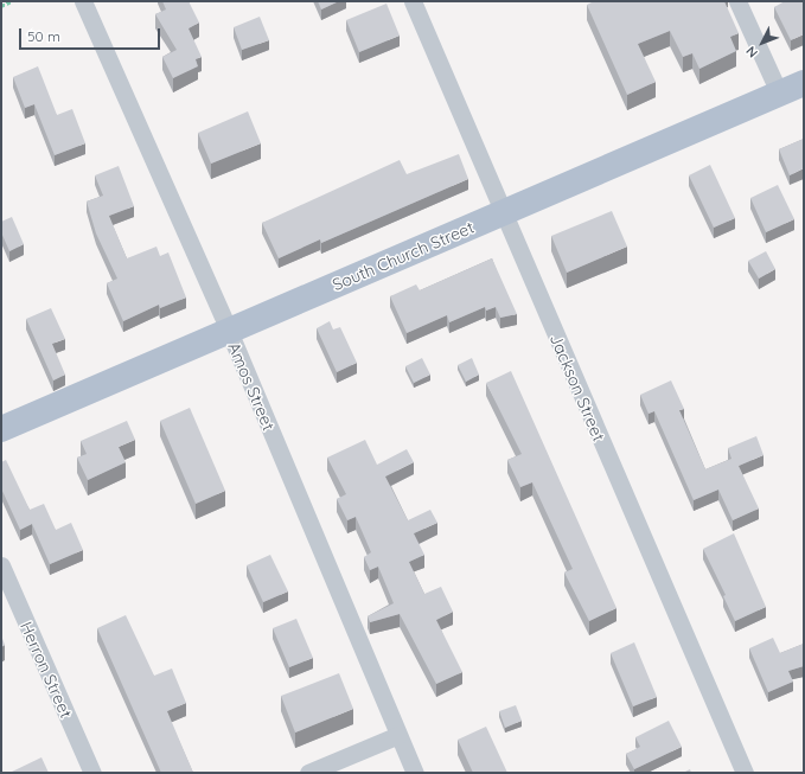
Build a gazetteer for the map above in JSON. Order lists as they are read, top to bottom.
{
  "streets": {
    "main road": ["South Church Street"],
    "street": ["Amos Street", "Jackson Street", "Herron Street"]
  },
  "crossings": [
    ["South Church Street", "Amos Street"],
    ["South Church Street", "Jackson Street"]
  ],
  "scale_bar": "50 m",
  "north": "bottom left"
}
